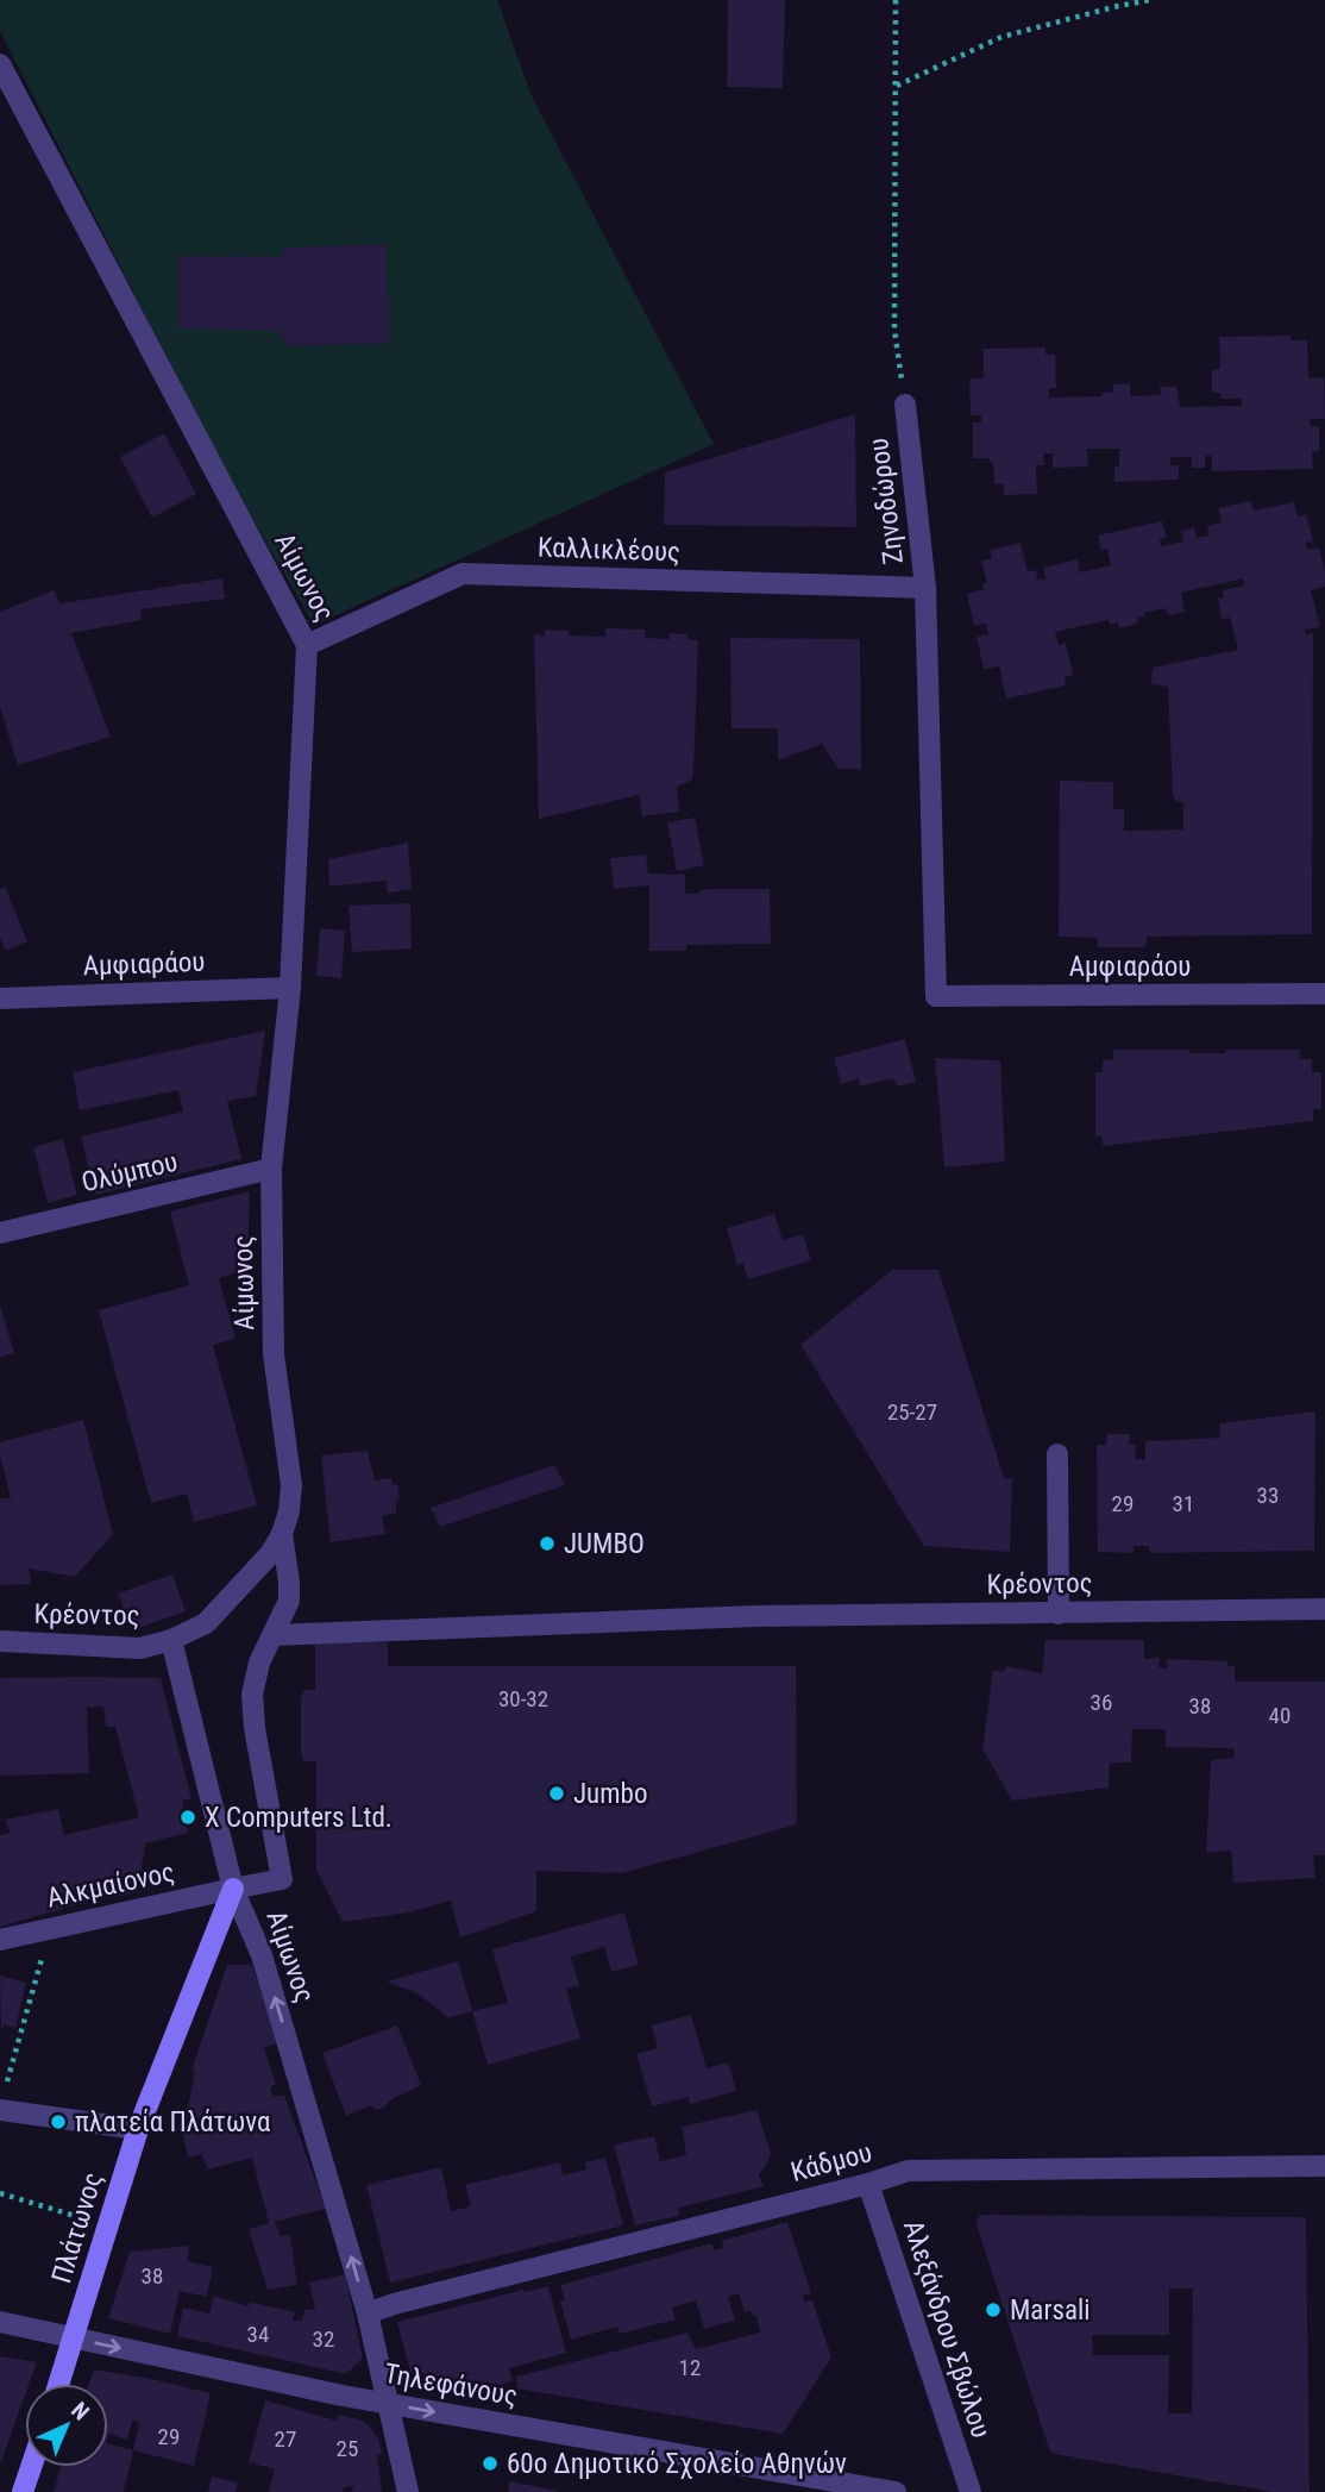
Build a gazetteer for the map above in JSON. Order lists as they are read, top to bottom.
{
  "streets": {
    "street": [
      "Ζηνοδώρου",
      "Καλλικλέους",
      "Αίμωνος",
      "Αμφιαράου",
      "Ολύμπου",
      "Κρέοντος",
      "Αλκμαίονος",
      "Κάδμου",
      "Πλάτωνος",
      "Αλεξάνδρου Σβώλου",
      "Τηλεφάνους"
    ]
  },
  "crossings": [
    ["Ζηνοδώρου", "Καλλικλέους"],
    ["Ζηνοδώρου", "Αμφιαράου"],
    ["Καλλικλέους", "Αίμωνος"],
    ["Αίμωνος", "Αμφιαράου"],
    ["Αίμωνος", "Ολύμπου"],
    ["Αίμωνος", "Κρέοντος"],
    ["Αίμωνος", "Αλκμαίονος"],
    ["Αίμωνος", "Κάδμου"],
    ["Αίμωνος", "Πλάτωνος"],
    ["Αίμωνος", "Τηλεφάνους"],
    ["Κρέοντος", "Αλκμαίονος"],
    ["Αλκμαίονος", "Πλάτωνος"],
    ["Κάδμου", "Αλεξάνδρου Σβώλου"],
    ["Πλάτωνος", "Τηλεφάνους"]
  ],
  "one_way": ["Τηλεφάνους"],
  "places": [
    "JUMBO",
    "Jumbo",
    "X Computers Ltd.",
    "πλατεία Πλάτωνα",
    "Marsali",
    "60ο Δημοτικό Σχολείο Αθηνών"
  ],
  "house_numbers": [
    "25-27",
    "33",
    "29",
    "31",
    "30-32",
    "36",
    "38",
    "40",
    "38",
    "34",
    "32",
    "12",
    "29",
    "27",
    "25"
  ],
  "north": "top right"
}
